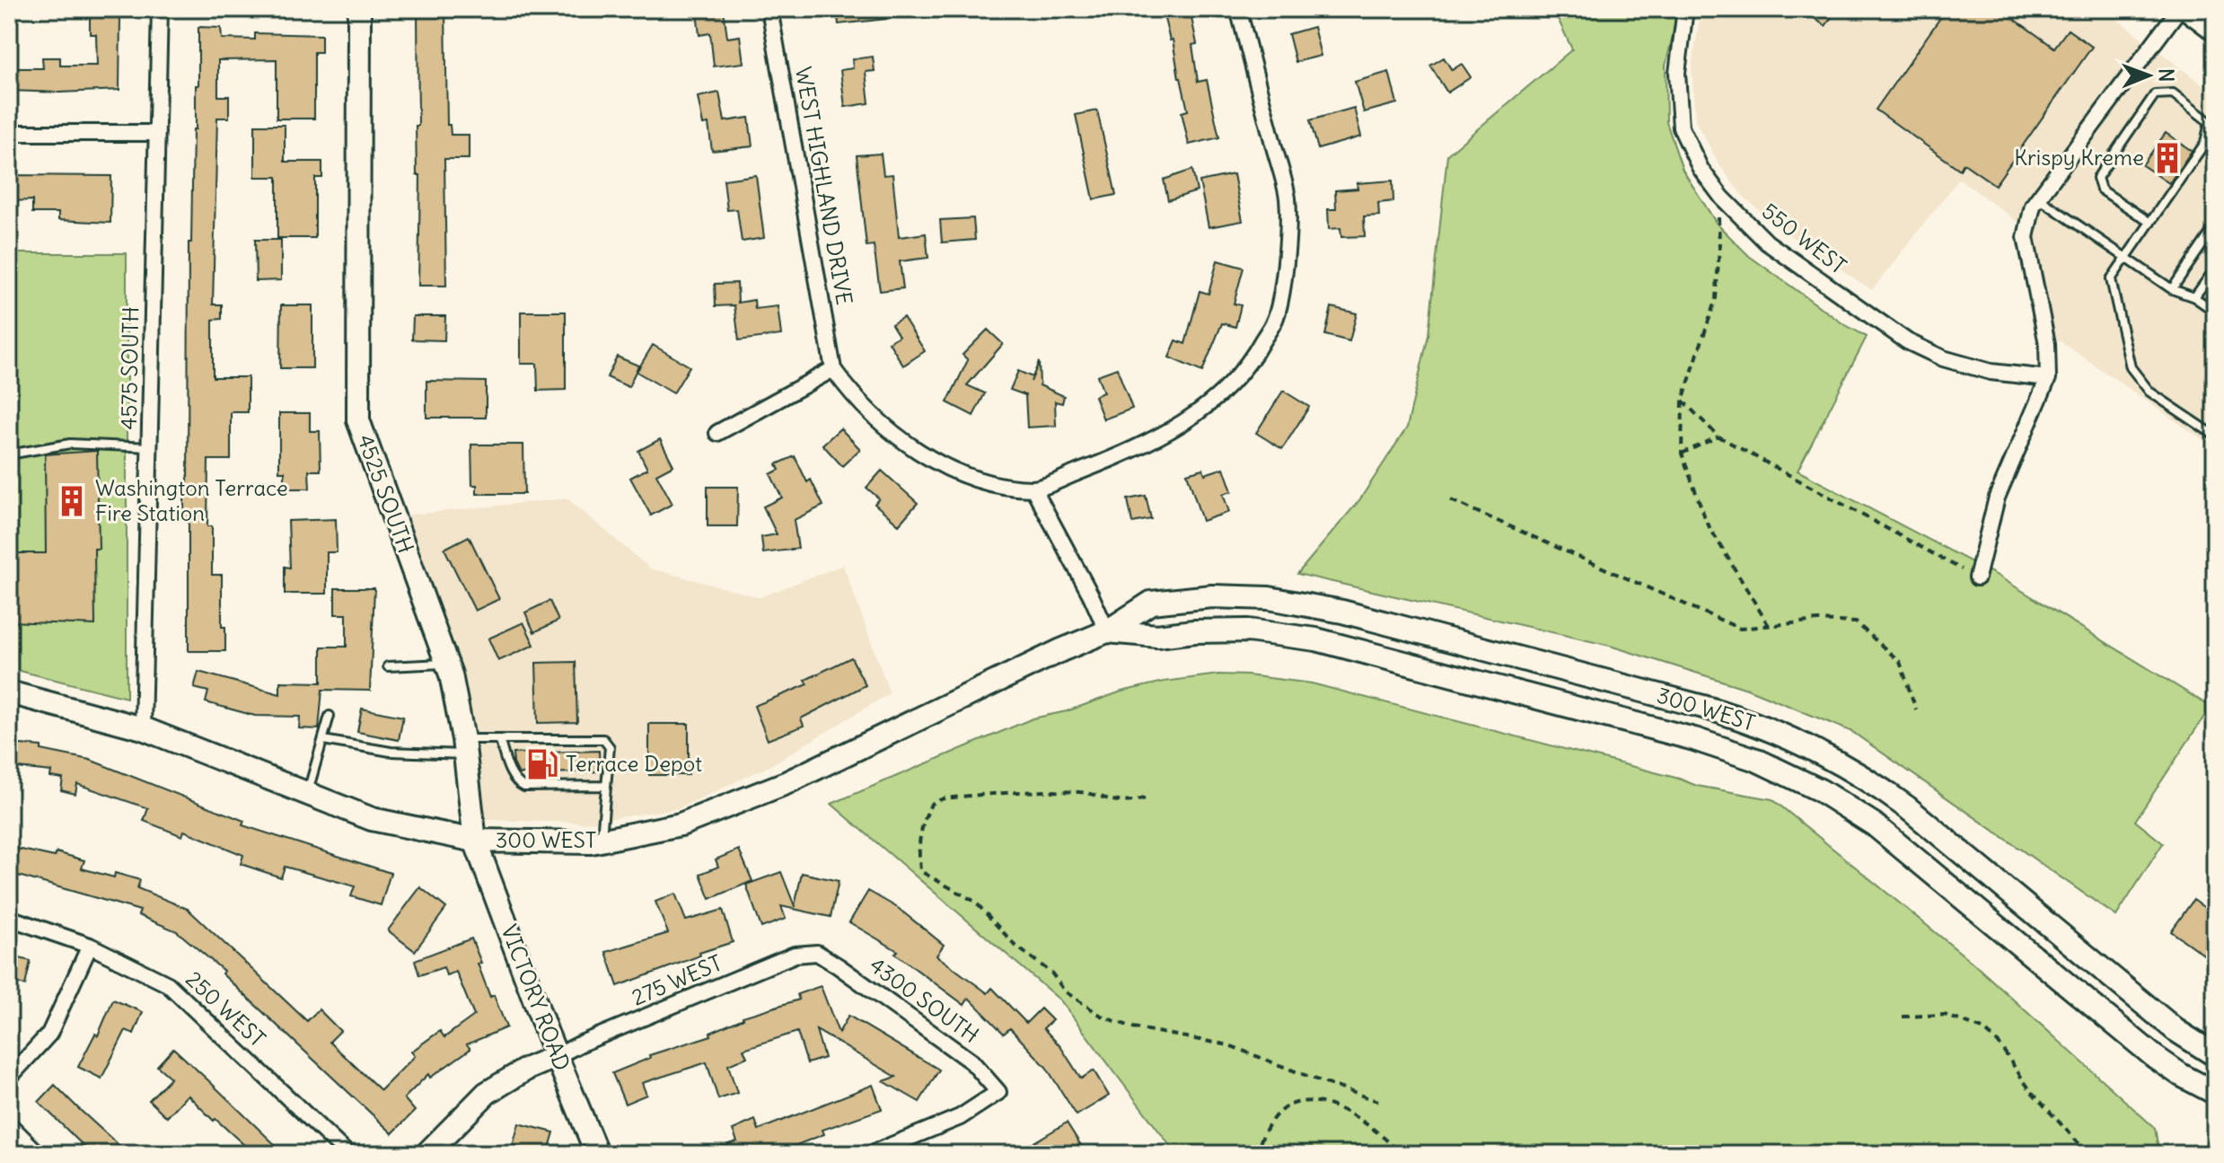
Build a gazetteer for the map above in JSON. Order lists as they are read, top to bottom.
{
  "streets": {
    "main road": ["4525 SOUTH", "300 WEST", "VICTORY ROAD"],
    "street": [
      "WEST HIGHLAND DRIVE",
      "550 WEST",
      "4575 SOUTH",
      "275 WEST",
      "4300 SOUTH",
      "250 WEST"
    ]
  },
  "crossings": [
    ["4575 SOUTH", "300 WEST"],
    ["4525 SOUTH", "300 WEST"],
    ["4525 SOUTH", "VICTORY ROAD"],
    ["300 WEST", "VICTORY ROAD"],
    ["275 WEST", "VICTORY ROAD"],
    ["275 WEST", "4300 SOUTH"]
  ],
  "places": {
    "building": ["Krispy Kreme", "Washington Terrace Fire Station"],
    "fuel station": ["Terrace Depot"]
  },
  "north": "right"
}
